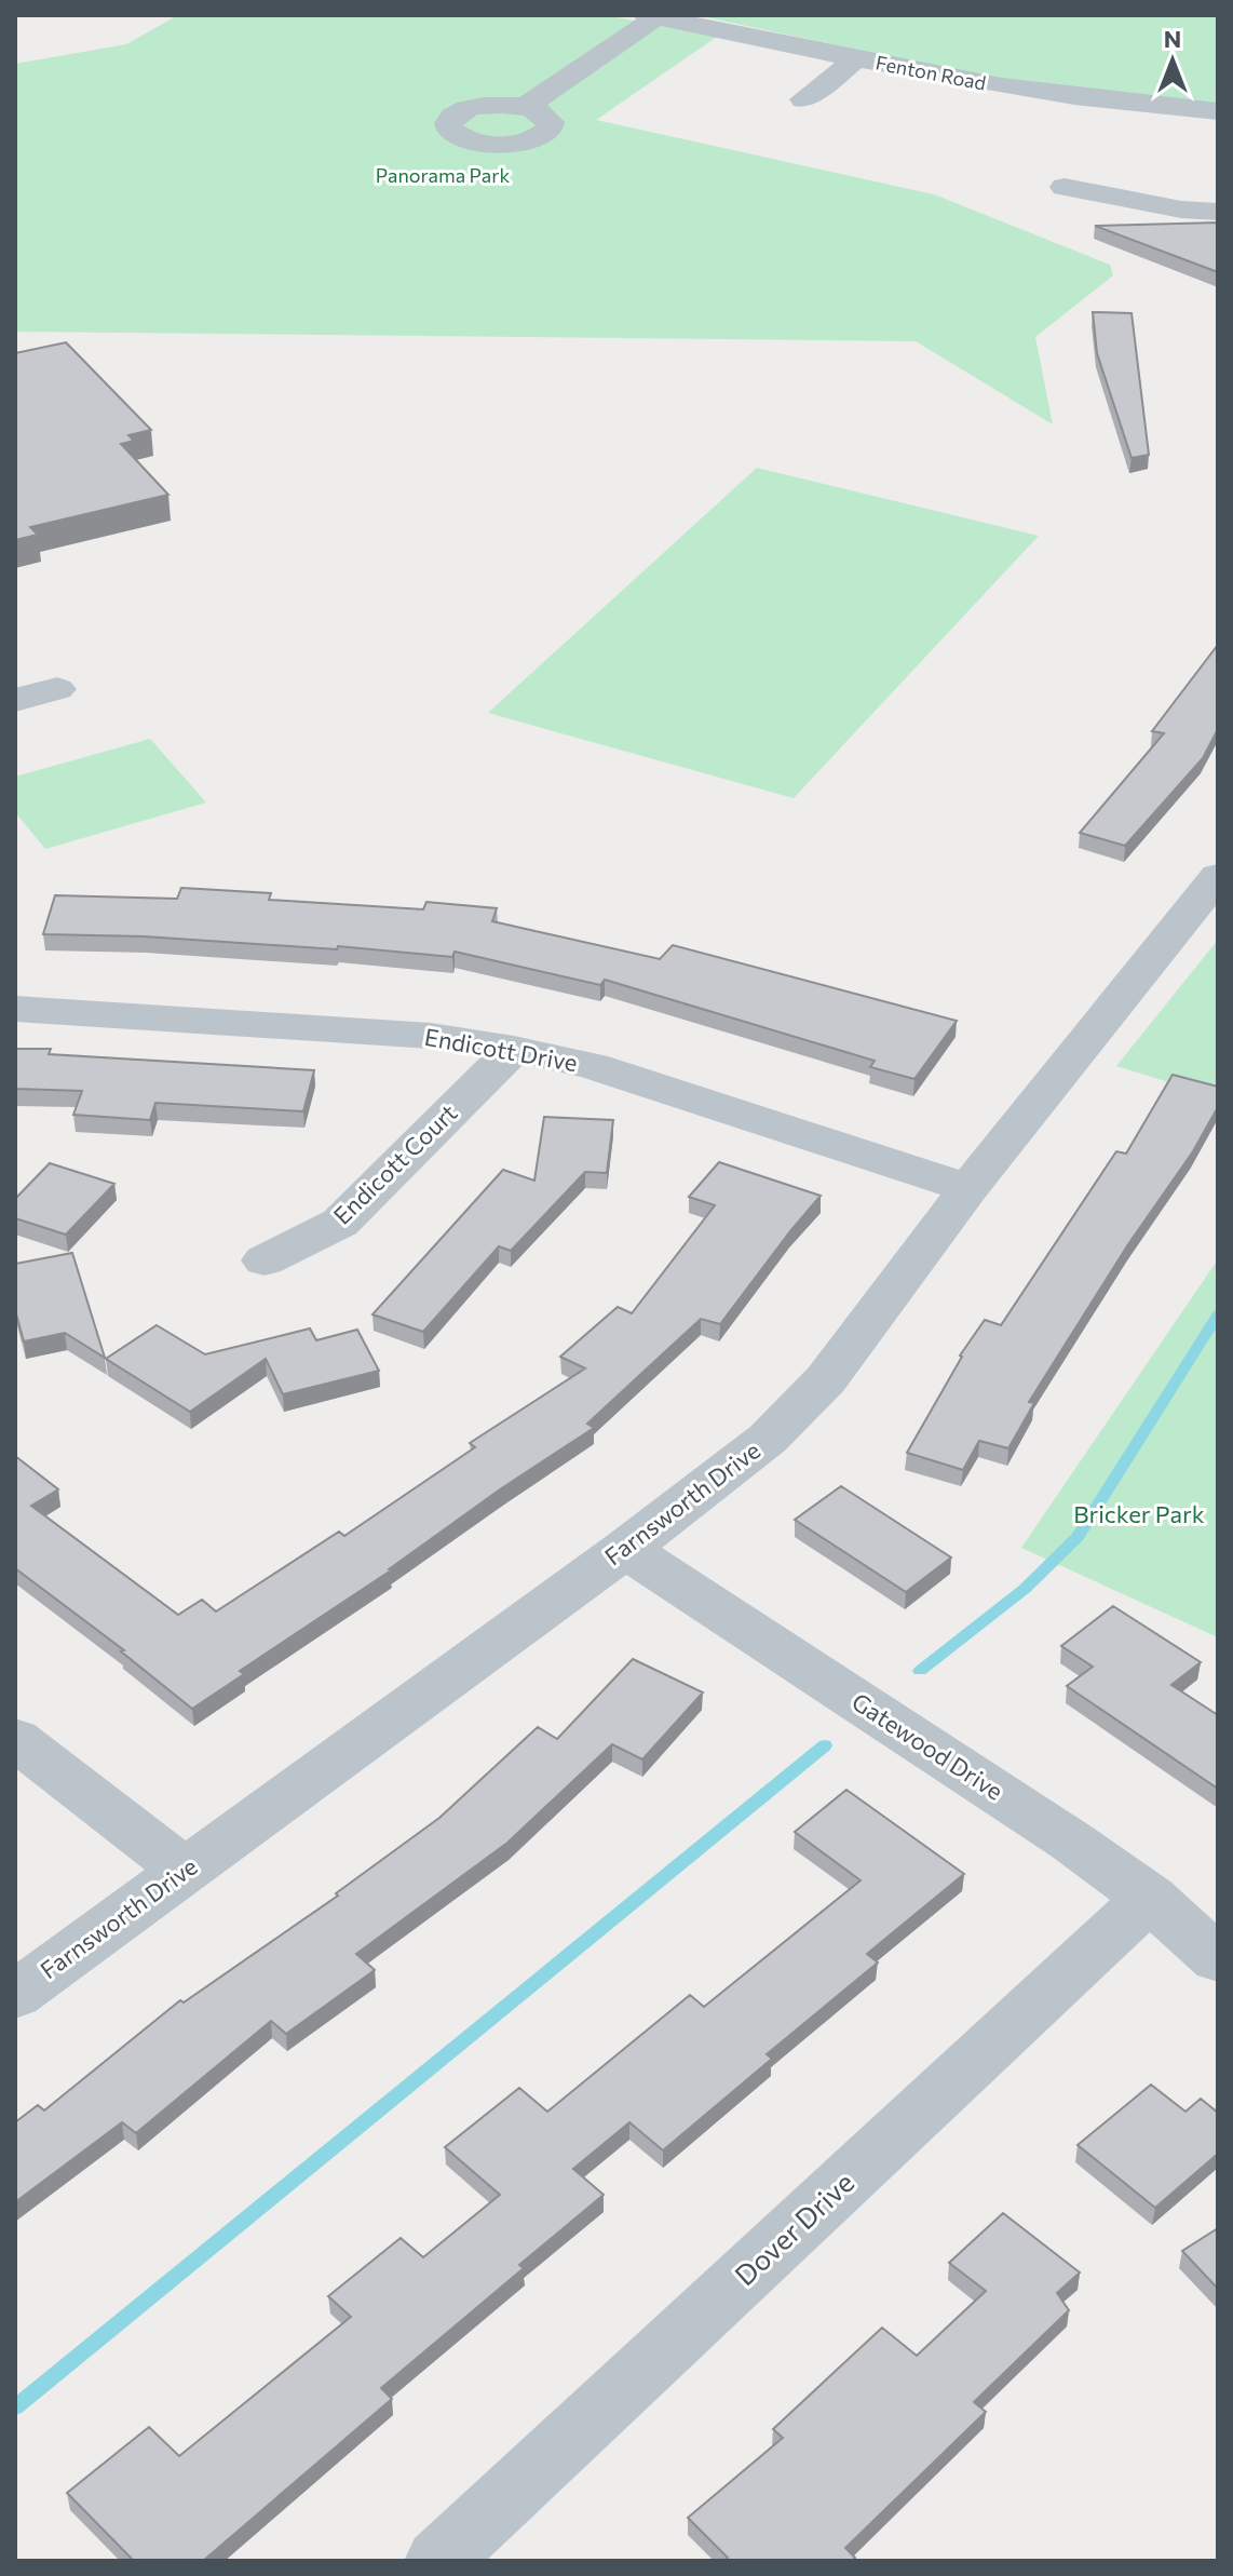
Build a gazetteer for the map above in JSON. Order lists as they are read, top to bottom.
{
  "streets": {
    "street": [
      "Fenton Road",
      "Endicott Drive",
      "Endicott Court",
      "Farnsworth Drive",
      "Gatewood Drive",
      "Dover Drive"
    ]
  },
  "crossings": [
    ["Endicott Drive", "Endicott Court"],
    ["Endicott Drive", "Farnsworth Drive"],
    ["Farnsworth Drive", "Gatewood Drive"],
    ["Gatewood Drive", "Dover Drive"]
  ],
  "parks": ["Panorama Park", "Bricker Park"],
  "north": "top"
}
